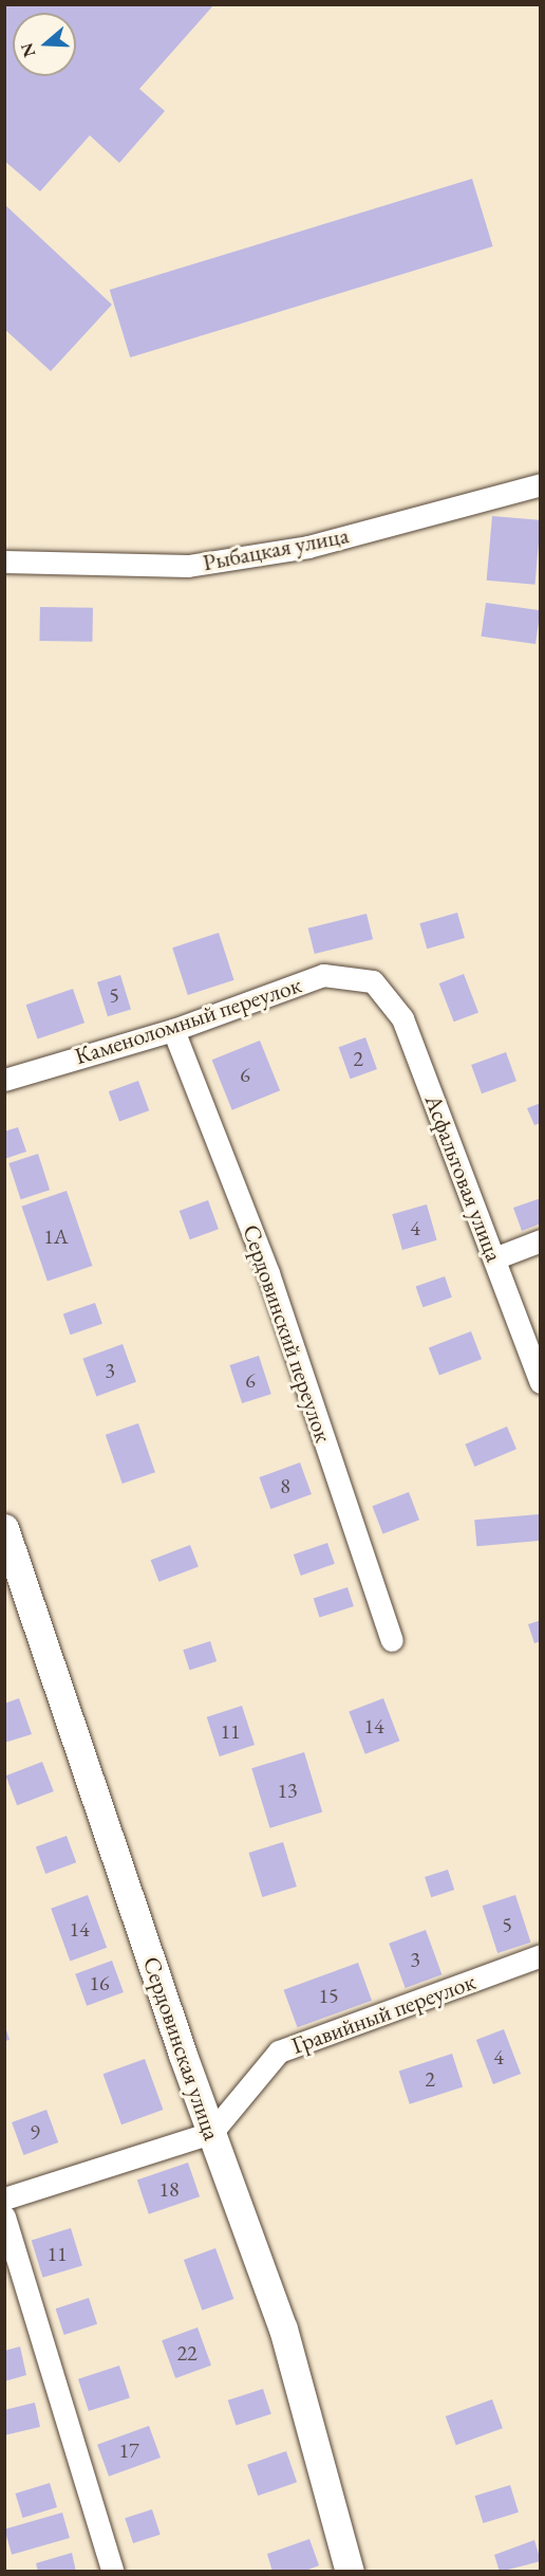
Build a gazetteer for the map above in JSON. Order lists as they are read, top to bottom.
{
  "streets": {
    "street": [
      "Рыбацкая улица",
      "Каменоломный переулок",
      "Асфальтовая улица",
      "Сердовинский переулок",
      "Гравийный переулок",
      "Сердовинская улица"
    ]
  },
  "crossings": [
    ["Каменоломный переулок", "Асфальтовая улица"],
    ["Каменоломный переулок", "Сердовинский переулок"],
    ["Гравийный переулок", "Сердовинская улица"]
  ],
  "house_numbers": [
    "5",
    "2",
    "6",
    "4",
    "1А",
    "3",
    "6",
    "8",
    "14",
    "11",
    "13",
    "5",
    "14",
    "3",
    "16",
    "15",
    "4",
    "2",
    "9",
    "18",
    "11",
    "22",
    "17"
  ],
  "north": "left"
}
